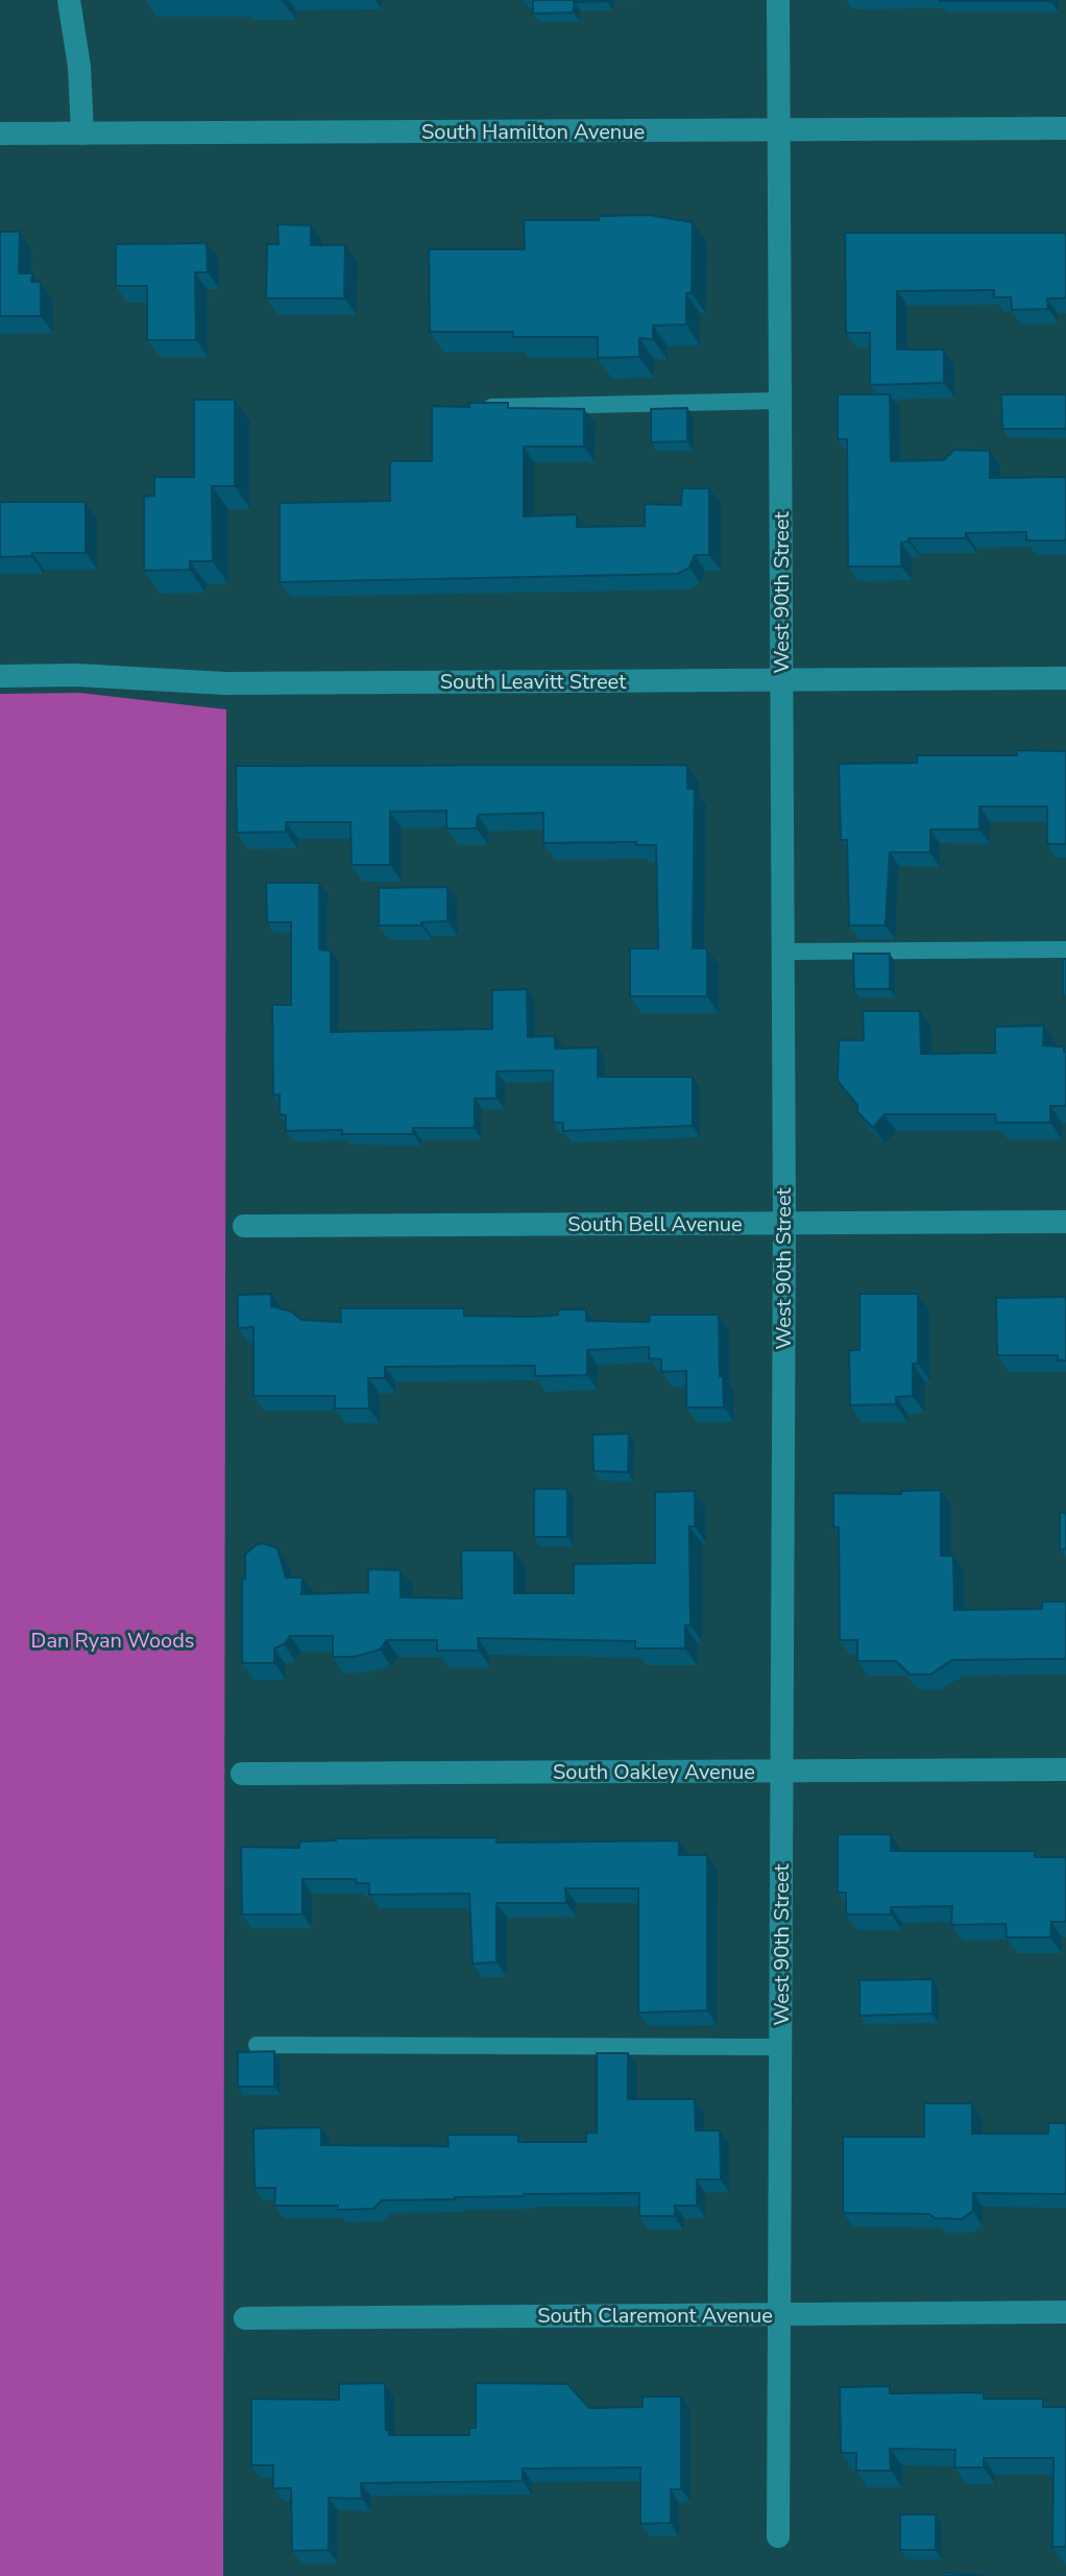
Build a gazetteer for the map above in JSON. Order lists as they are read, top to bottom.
{
  "streets": {
    "street": [
      "South Hamilton Avenue",
      "West 90th Street",
      "South Leavitt Street",
      "South Bell Avenue",
      "South Oakley Avenue",
      "South Claremont Avenue"
    ]
  },
  "crossings": [
    ["South Hamilton Avenue", "West 90th Street"],
    ["West 90th Street", "South Leavitt Street"],
    ["West 90th Street", "South Bell Avenue"],
    ["West 90th Street", "South Oakley Avenue"],
    ["West 90th Street", "South Claremont Avenue"]
  ],
  "parks": ["Dan Ryan Woods"]
}
